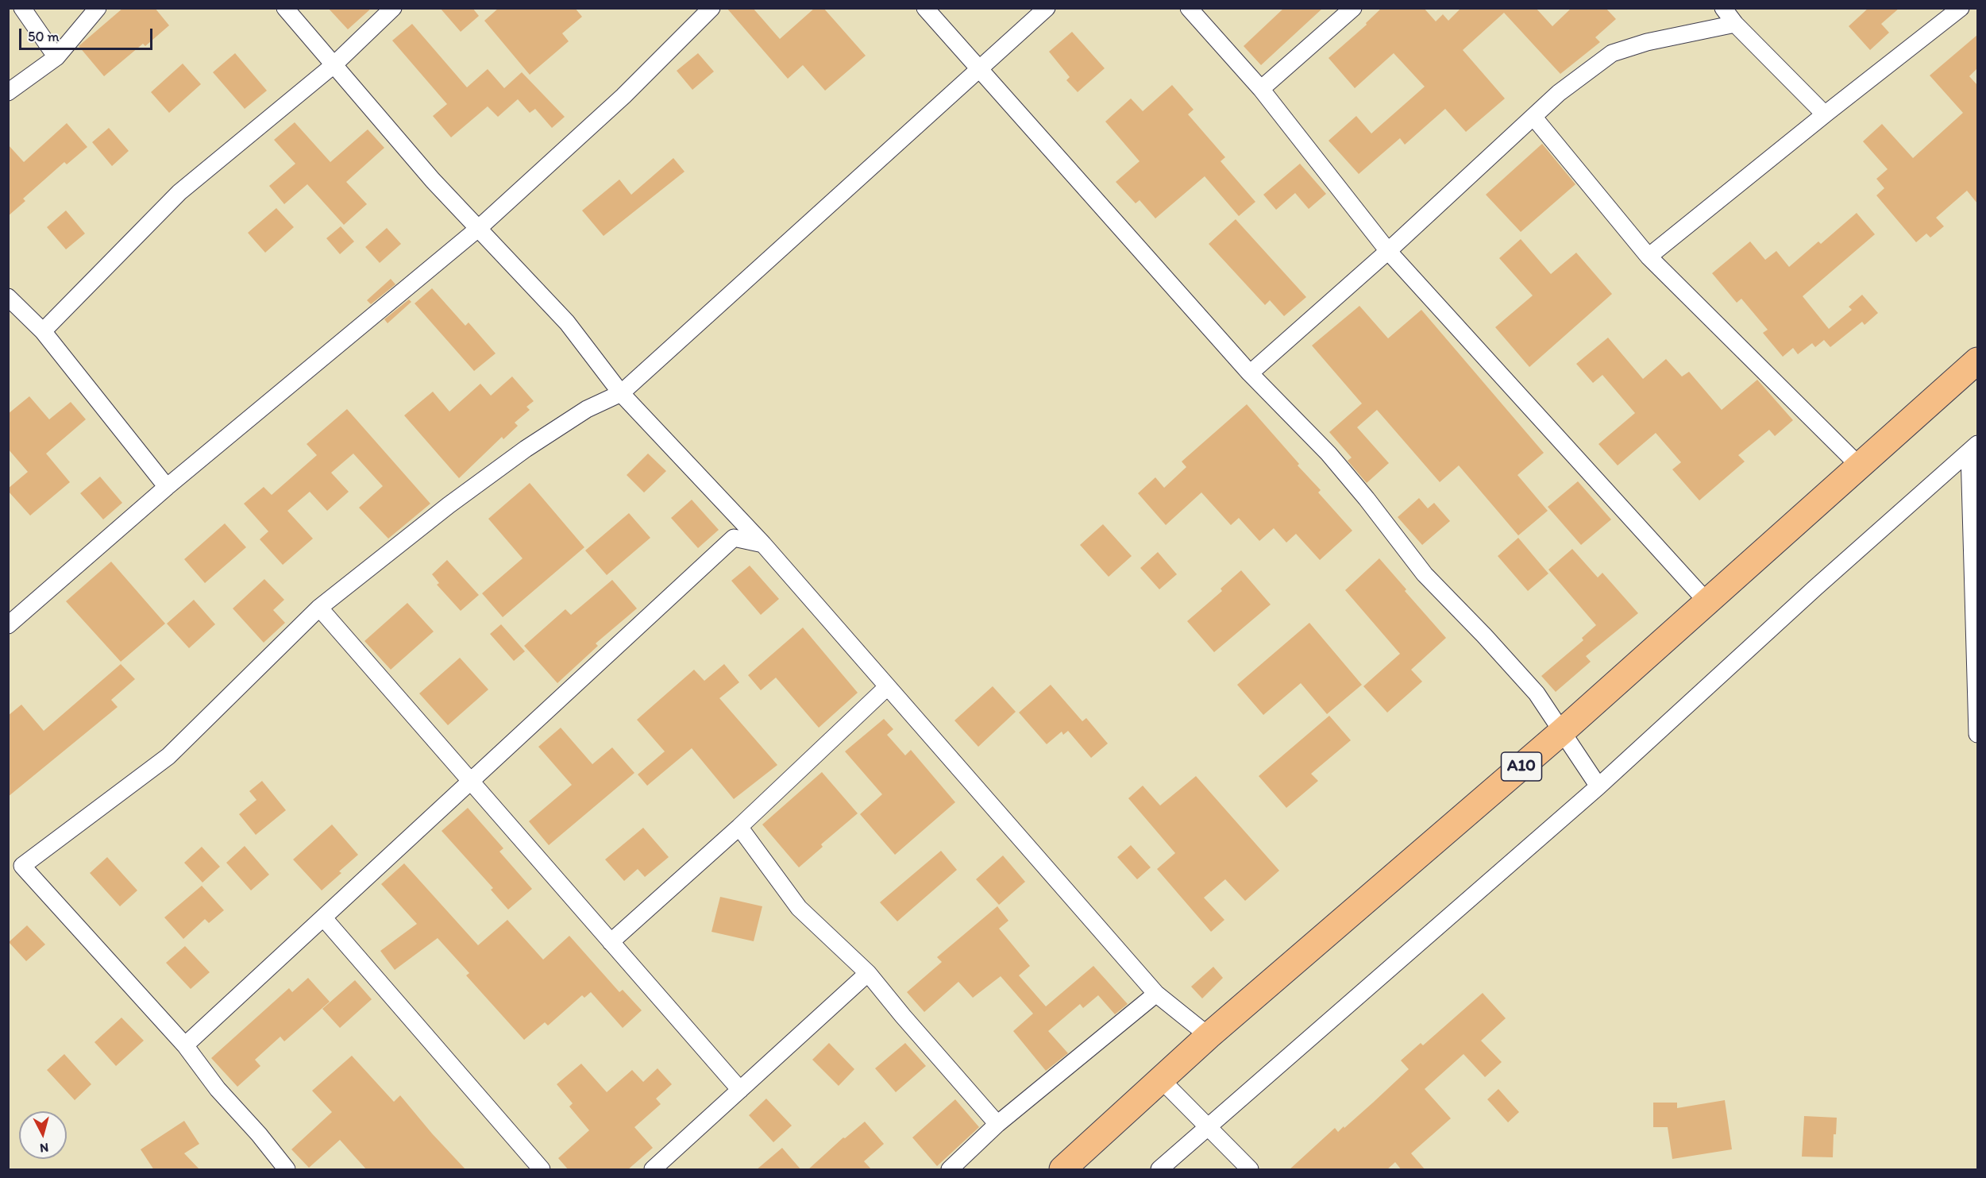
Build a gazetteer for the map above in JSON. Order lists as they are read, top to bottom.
{
  "streets": {
    "main road": ["A10"]
  },
  "scale_bar": "50 m",
  "north": "bottom"
}
